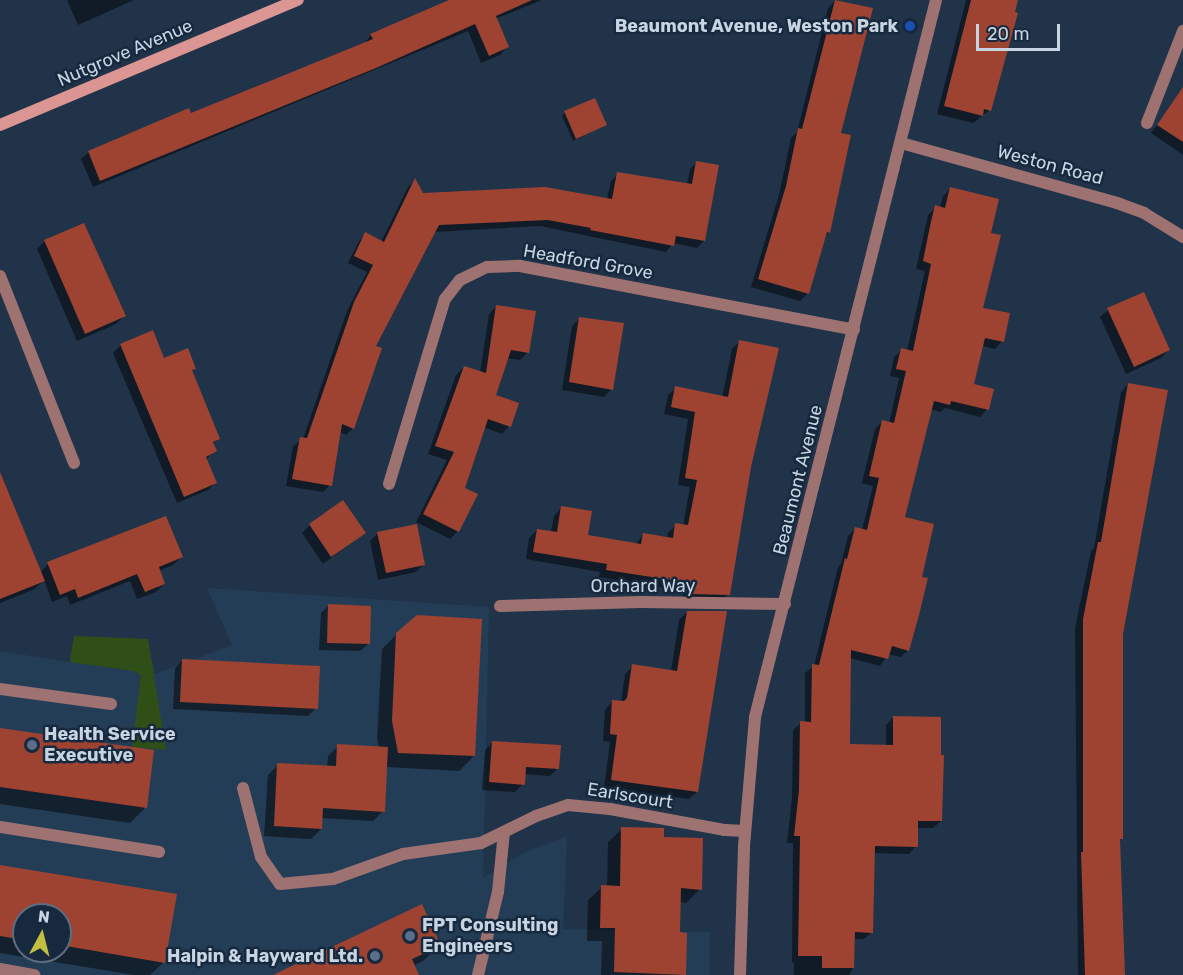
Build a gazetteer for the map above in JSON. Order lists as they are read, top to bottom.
{
  "streets": {
    "main road": ["Nutgrove Avenue"],
    "street": [
      "Weston Road",
      "Headford Grove",
      "Beaumont Avenue",
      "Orchard Way",
      "Earlscourt"
    ]
  },
  "crossings": [
    ["Weston Road", "Beaumont Avenue"],
    ["Headford Grove", "Beaumont Avenue"],
    ["Beaumont Avenue", "Orchard Way"],
    ["Beaumont Avenue", "Earlscourt"]
  ],
  "places": [
    "Beaumont Avenue, Weston Park",
    "Health Service Executive",
    "FPT Consulting Engineers",
    "Halpin & Hayward Ltd."
  ],
  "scale_bar": "20 m",
  "north": "top"
}
